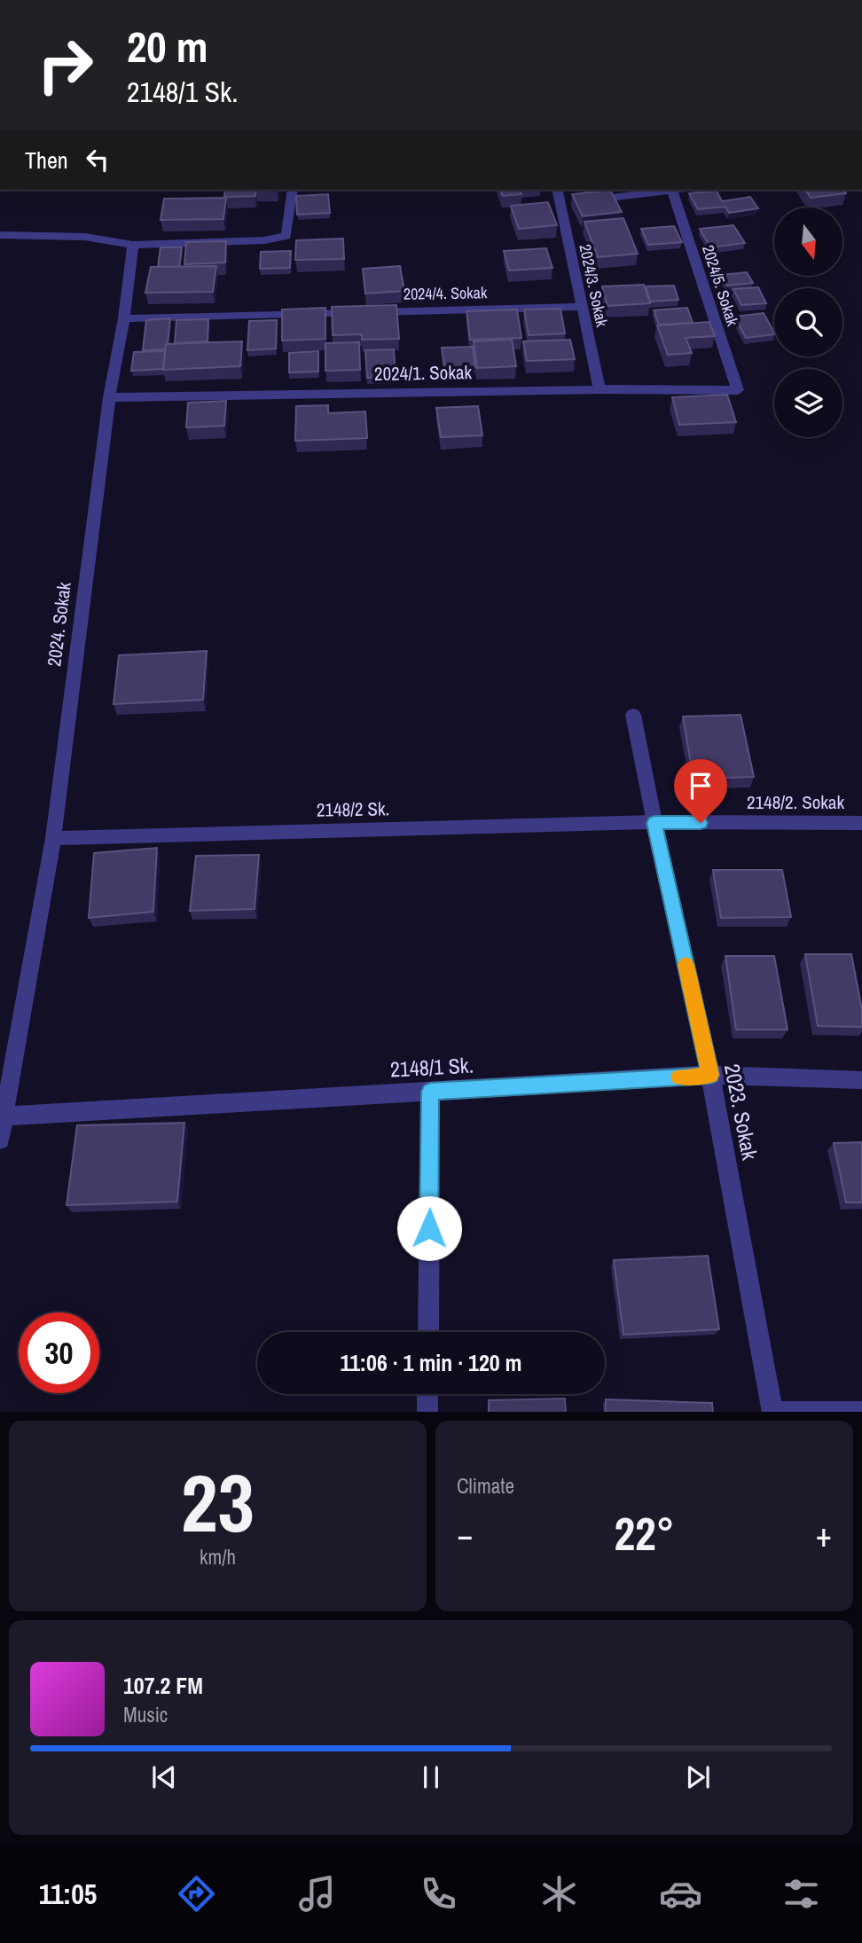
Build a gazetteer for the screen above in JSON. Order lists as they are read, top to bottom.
{
  "streets": {
    "street": [
      "2024/3. Sokak",
      "2024/5. Sokak",
      "2024/4. Sokak",
      "2024/1. Sokak",
      "2024. Sokak",
      "2148/2. Sokak",
      "2148/2 Sk.",
      "2148/1 Sk.",
      "2023. Sokak"
    ]
  },
  "crossings": [
    ["2024/3. Sokak", "2024/4. Sokak"],
    ["2024/3. Sokak", "2024/1. Sokak"],
    ["2024/5. Sokak", "2024/1. Sokak"],
    ["2024/4. Sokak", "2024. Sokak"],
    ["2024/1. Sokak", "2024. Sokak"],
    ["2024. Sokak", "2148/2 Sk."],
    ["2024. Sokak", "2148/1 Sk."],
    ["2148/2. Sokak", "2148/2 Sk."],
    ["2148/2. Sokak", "2023. Sokak"],
    ["2148/2 Sk.", "2023. Sokak"],
    ["2148/1 Sk.", "2023. Sokak"]
  ],
  "north": "bottom",
  "page": {
    "turn": ["20 m", "2148/1 Sk."],
    "then": "Then",
    "limit": "30",
    "trip": "11:06 · 1 min · 120 m",
    "tile": [
      ["23", "km/h"],
      "Climate"
    ],
    "heat": ["−", "22°", "+"],
    "song": ["107.2 FM", "Music"],
    "tabs": "11:05"
  }
}
